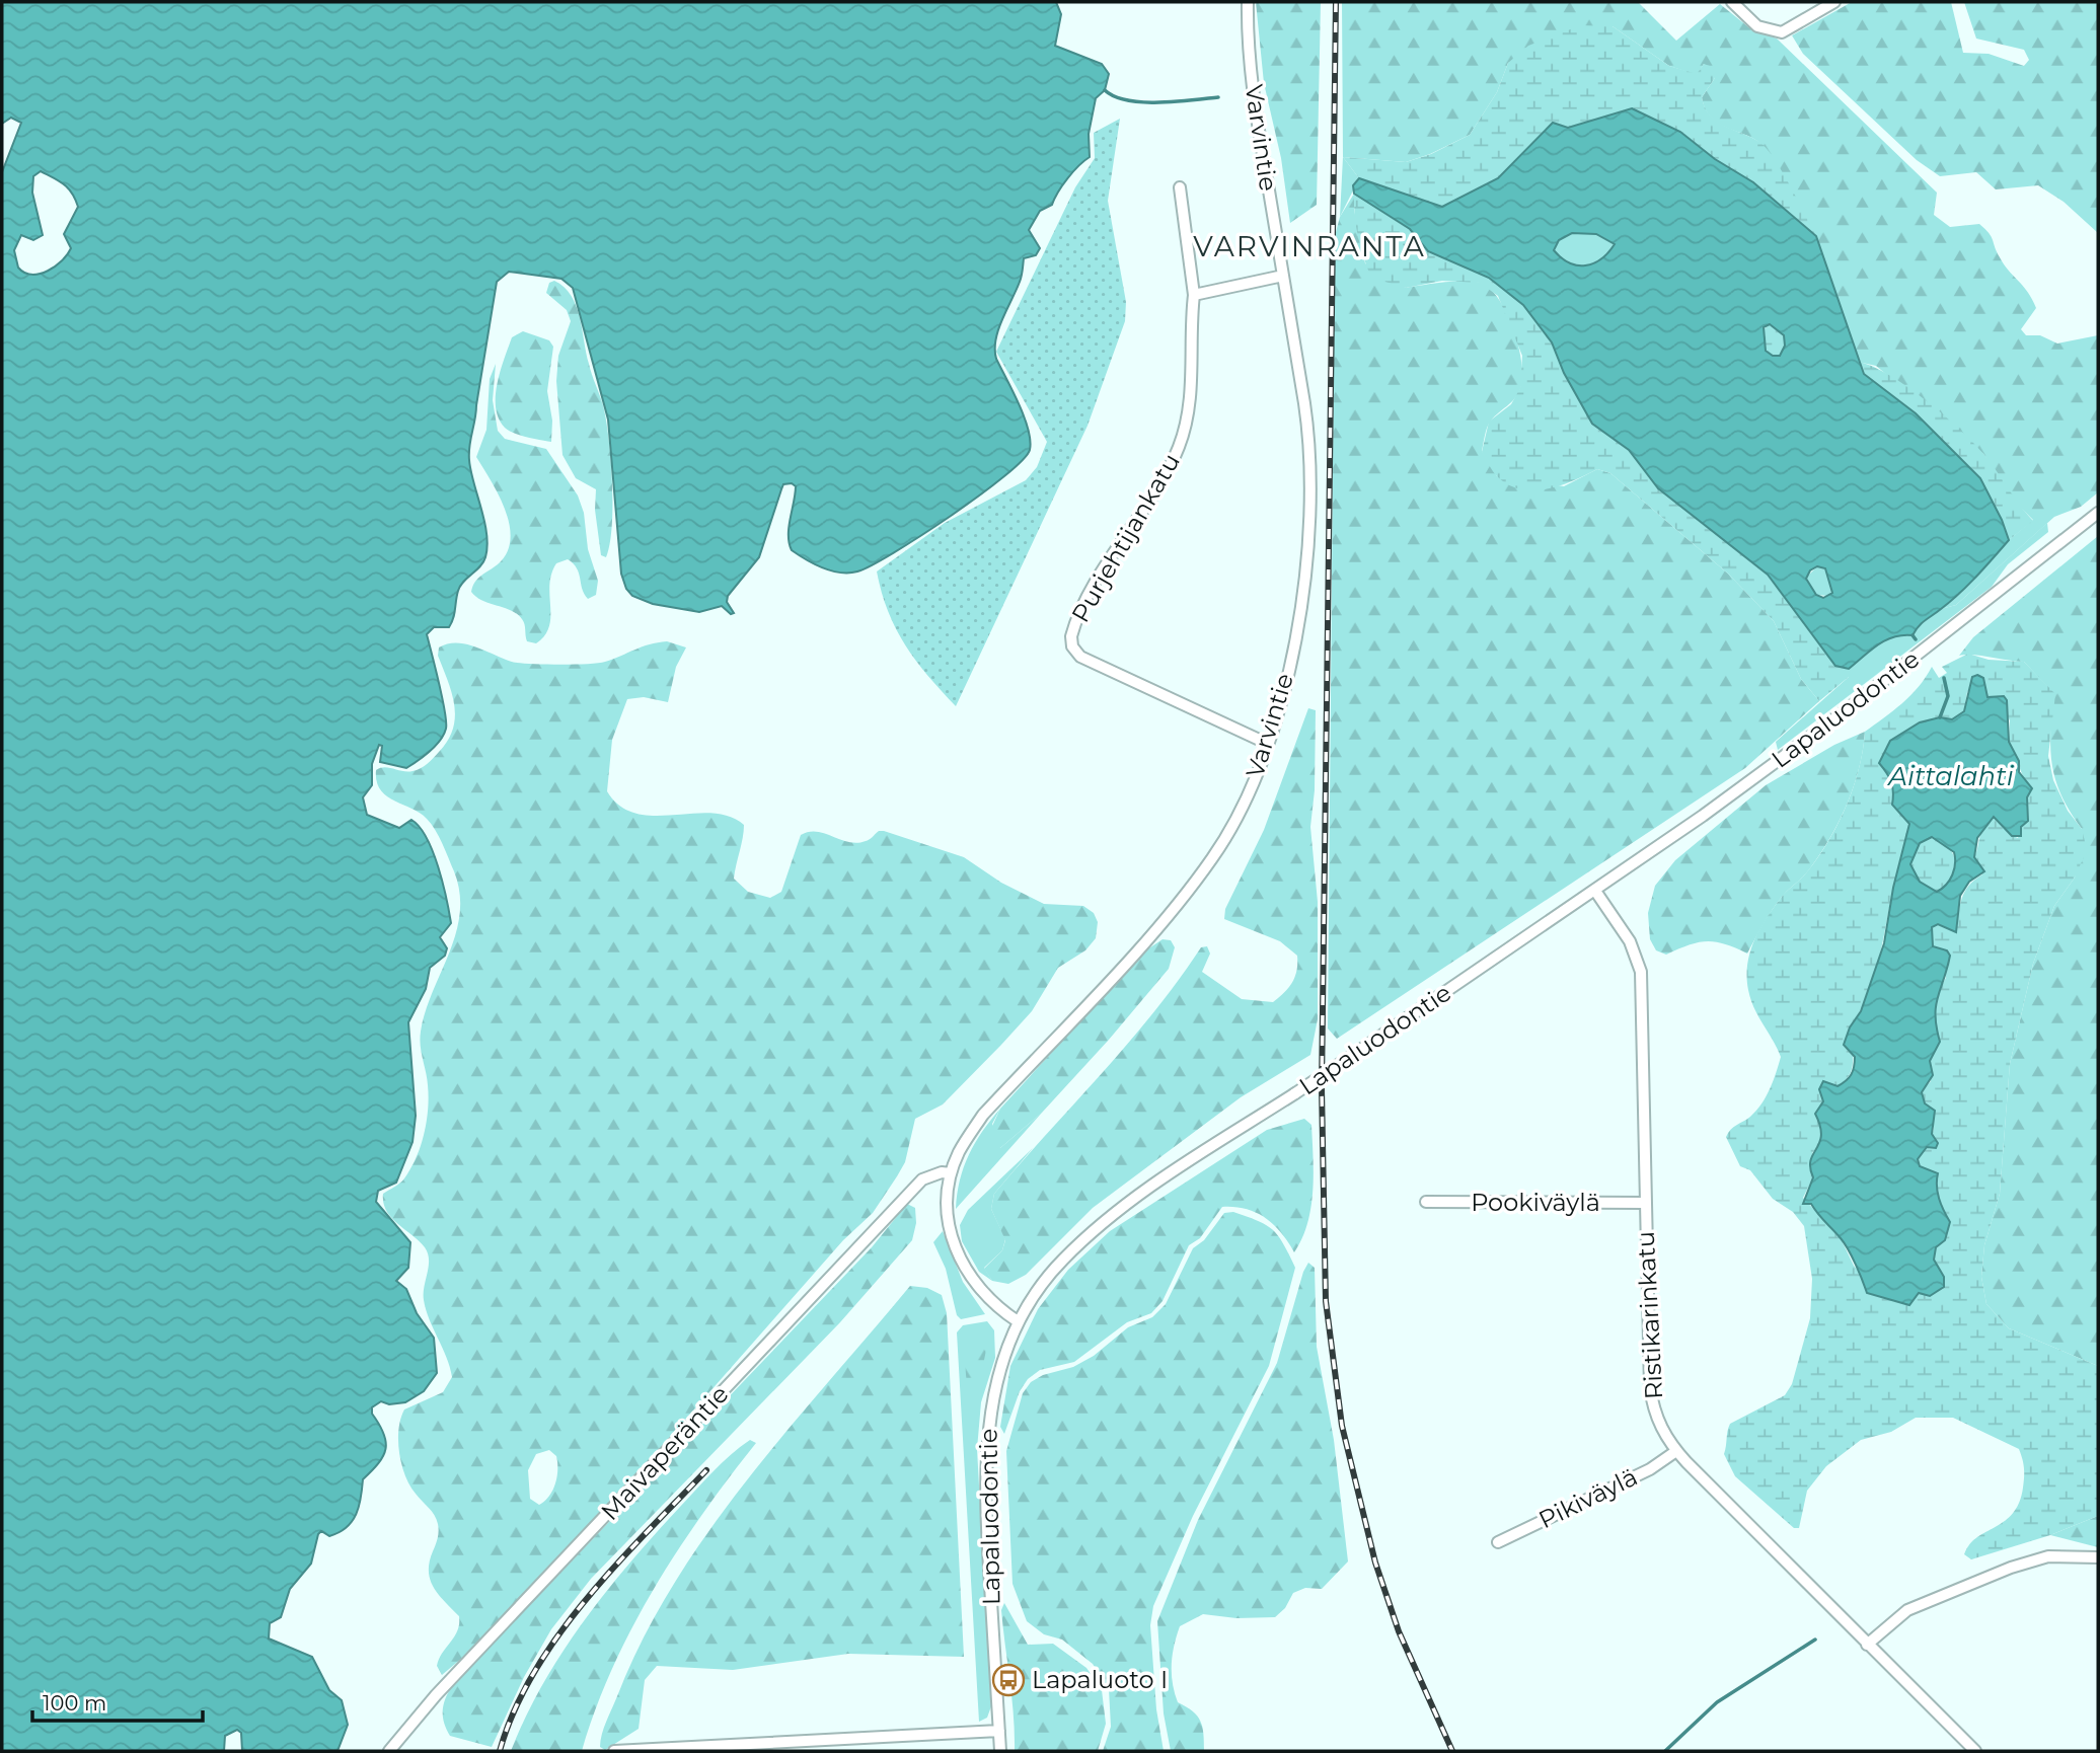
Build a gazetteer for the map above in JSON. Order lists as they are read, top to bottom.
{
  "streets": {
    "street": [
      "Varvintie",
      "Purjehtijankatu",
      "Lapaluodontie",
      "Pookiväylä",
      "Ristikarinkatu",
      "Maivaperäntie",
      "Pikiväylä"
    ]
  },
  "crossings": [
    ["Varvintie", "Purjehtijankatu"],
    ["Varvintie", "Lapaluodontie"],
    ["Varvintie", "Maivaperäntie"],
    ["Lapaluodontie", "Ristikarinkatu"],
    ["Pookiväylä", "Ristikarinkatu"],
    ["Ristikarinkatu", "Pikiväylä"]
  ],
  "districts": ["VARVINRANTA"],
  "water": ["Aittalahti"],
  "places": {
    "bus stop": ["Lapaluoto I"]
  },
  "scale_bar": "100 m"
}
